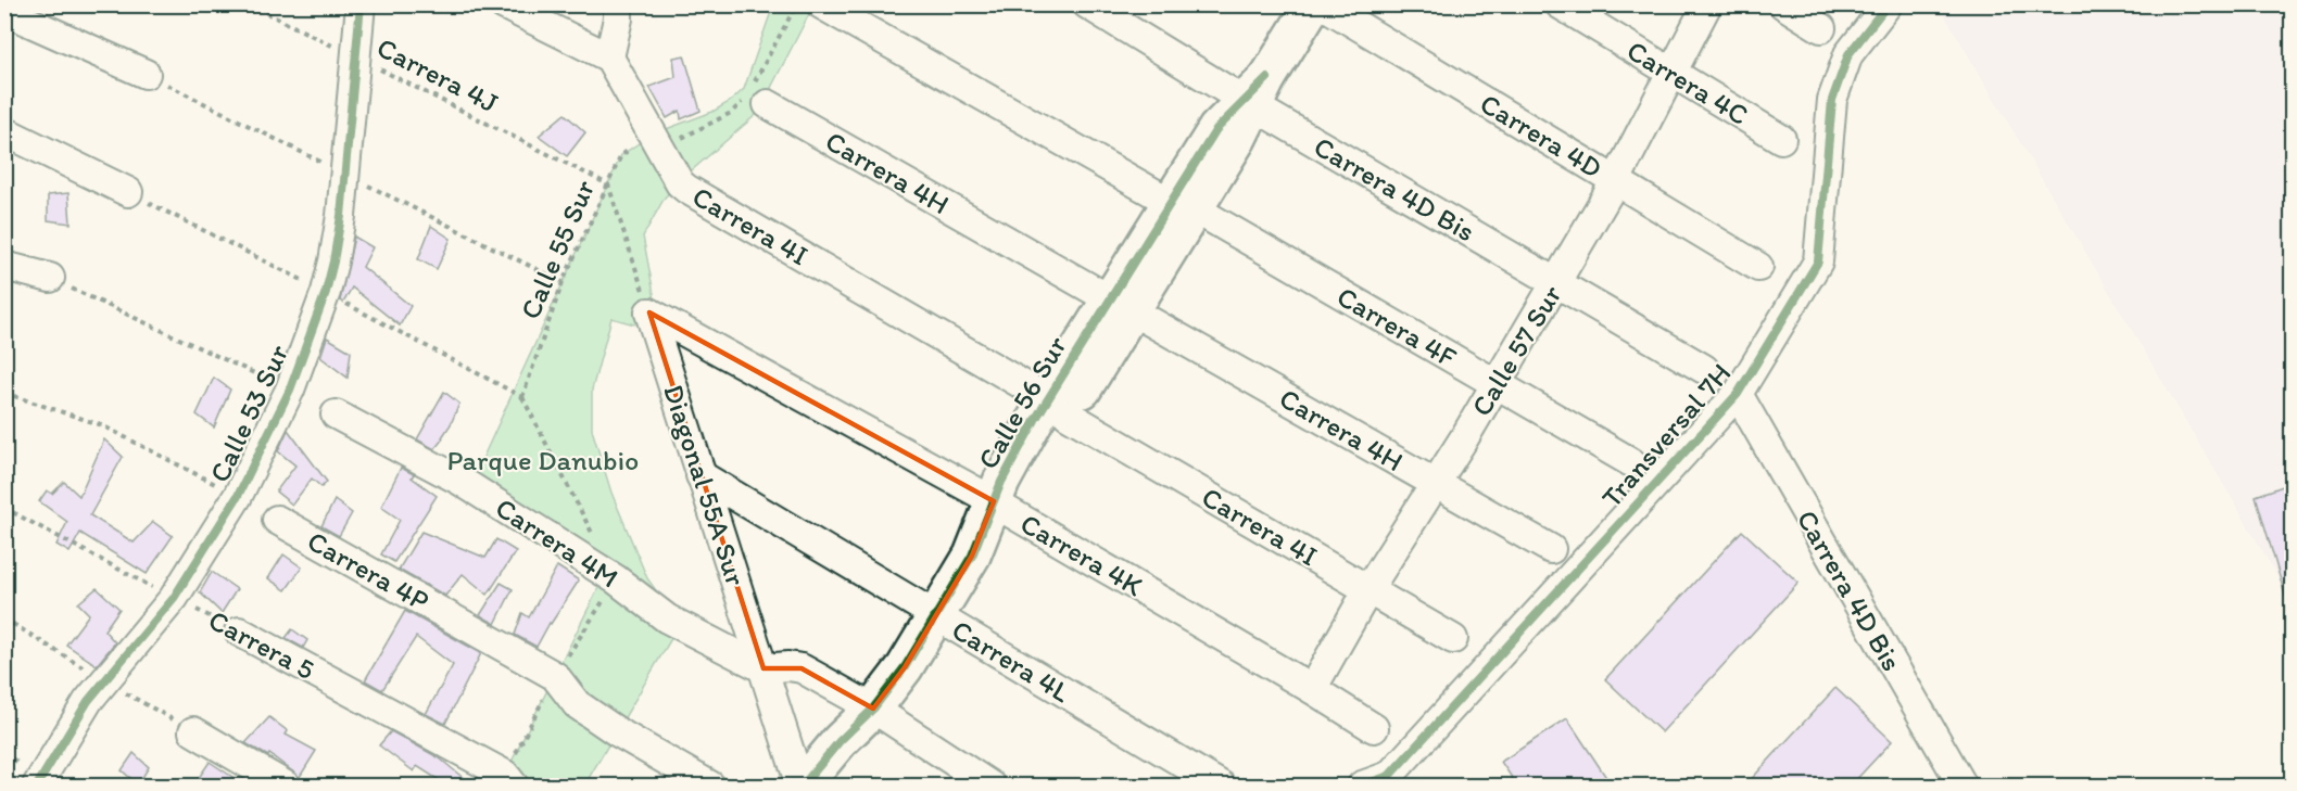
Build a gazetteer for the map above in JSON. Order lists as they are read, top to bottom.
{
  "streets": {
    "street": [
      "Carrera 4C",
      "Carrera 4D",
      "Carrera 4H",
      "Carrera 4D Bis",
      "Carrera 4I",
      "Carrera 4F",
      "Calle 57 Sur",
      "Calle 56 Sur",
      "Calle 53 Sur",
      "Transversal 7H",
      "Diagonal 55A Sur",
      "Carrera 4M",
      "Carrera 4K",
      "Carrera 4P",
      "Carrera 5",
      "Carrera 4L"
    ],
    "path": ["Carrera 4J", "Calle 55 Sur"]
  },
  "crossings": [
    ["Carrera 4J", "Calle 55 Sur"],
    ["Carrera 4J", "Calle 53 Sur"],
    ["Carrera 4C", "Calle 57 Sur"],
    ["Carrera 4D", "Calle 57 Sur"],
    ["Carrera 4H", "Calle 55 Sur"],
    ["Carrera 4H", "Calle 57 Sur"],
    ["Carrera 4H", "Calle 56 Sur"],
    ["Carrera 4D Bis", "Calle 57 Sur"],
    ["Carrera 4D Bis", "Calle 56 Sur"],
    ["Carrera 4D Bis", "Transversal 7H"],
    ["Carrera 4I", "Calle 55 Sur"],
    ["Carrera 4I", "Calle 57 Sur"],
    ["Carrera 4I", "Calle 56 Sur"],
    ["Carrera 4F", "Calle 57 Sur"],
    ["Carrera 4F", "Calle 56 Sur"],
    ["Calle 57 Sur", "Carrera 4K"],
    ["Calle 56 Sur", "Diagonal 55A Sur"],
    ["Calle 56 Sur", "Carrera 4M"],
    ["Calle 56 Sur", "Carrera 4K"],
    ["Calle 56 Sur", "Carrera 4L"],
    ["Calle 53 Sur", "Carrera 5"],
    ["Diagonal 55A Sur", "Carrera 4M"],
    ["Diagonal 55A Sur", "Carrera 4K"],
    ["Diagonal 55A Sur", "Carrera 4L"]
  ],
  "parks": ["Parque Danubio"]
}
